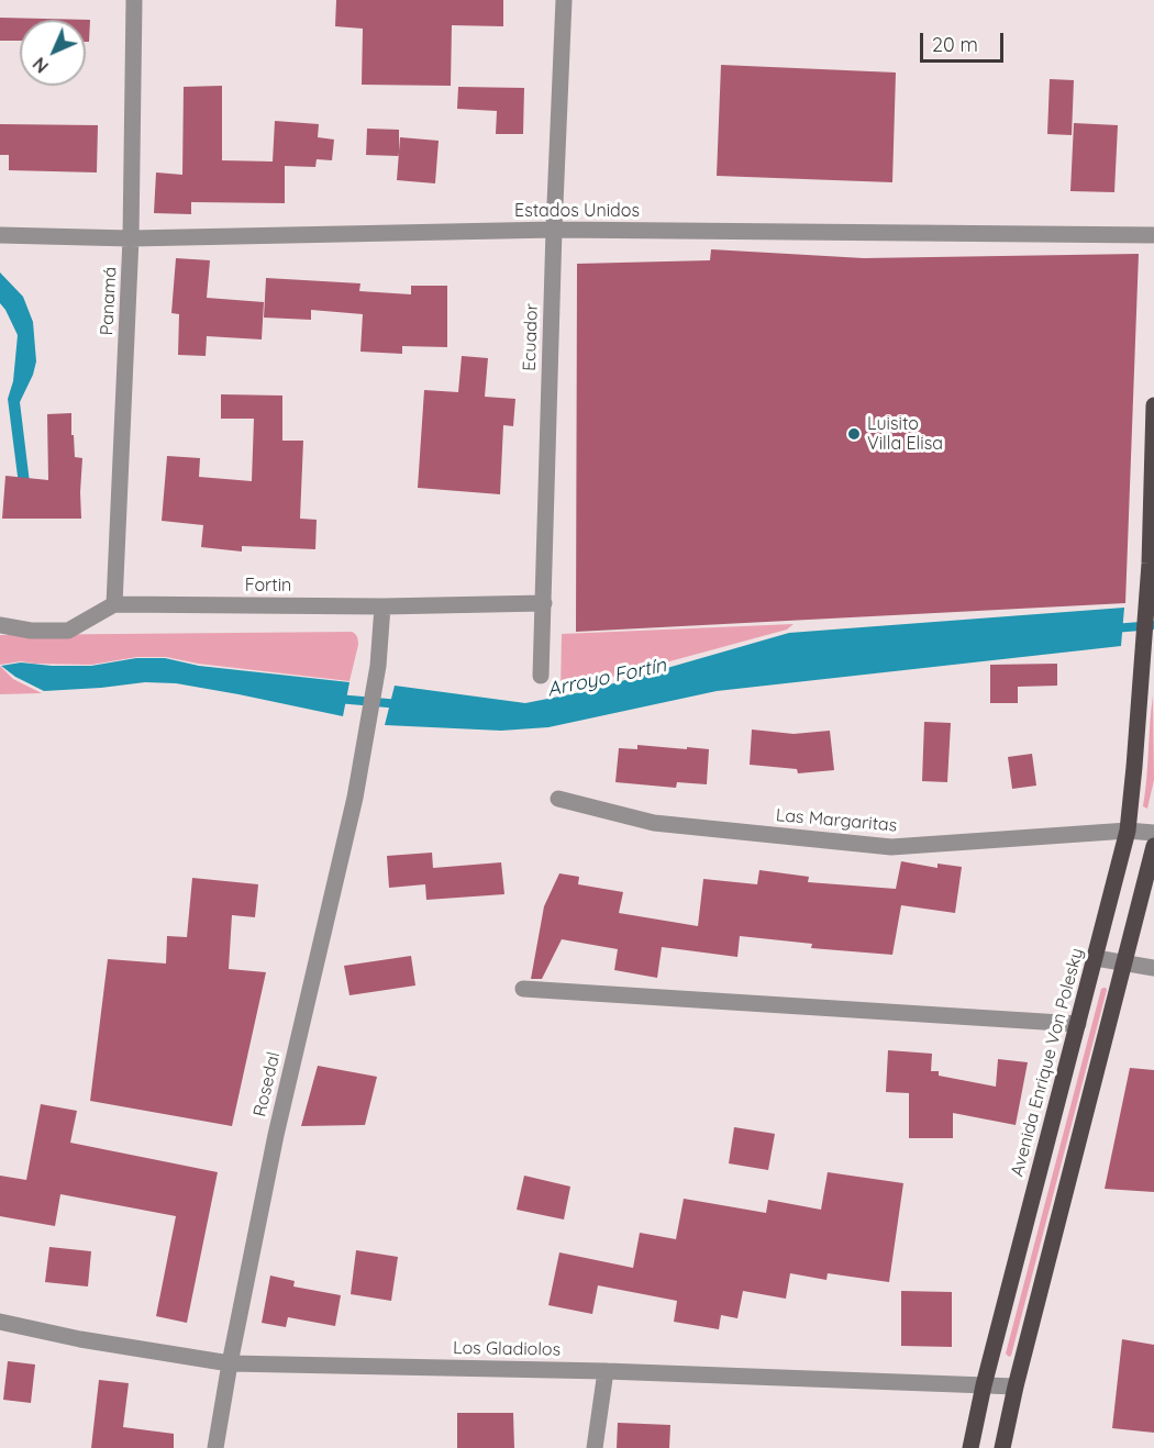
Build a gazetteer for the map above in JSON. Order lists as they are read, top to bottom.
{
  "streets": {
    "main road": ["Avenida Enrique Von Polesky"],
    "street": [
      "Estados Unidos",
      "Panamá",
      "Ecuador",
      "Fortin",
      "Las Margaritas",
      "Rosedal",
      "Los Gladiolos"
    ]
  },
  "crossings": [
    ["Estados Unidos", "Panamá"],
    ["Estados Unidos", "Ecuador"],
    ["Panamá", "Fortin"],
    ["Ecuador", "Fortin"],
    ["Fortin", "Rosedal"],
    ["Las Margaritas", "Avenida Enrique Von Polesky"],
    ["Avenida Enrique Von Polesky", "Los Gladiolos"],
    ["Rosedal", "Los Gladiolos"]
  ],
  "water": ["Arroyo Fortín"],
  "places": ["Luisito Villa Elisa"],
  "scale_bar": "20 m",
  "north": "bottom left"
}
